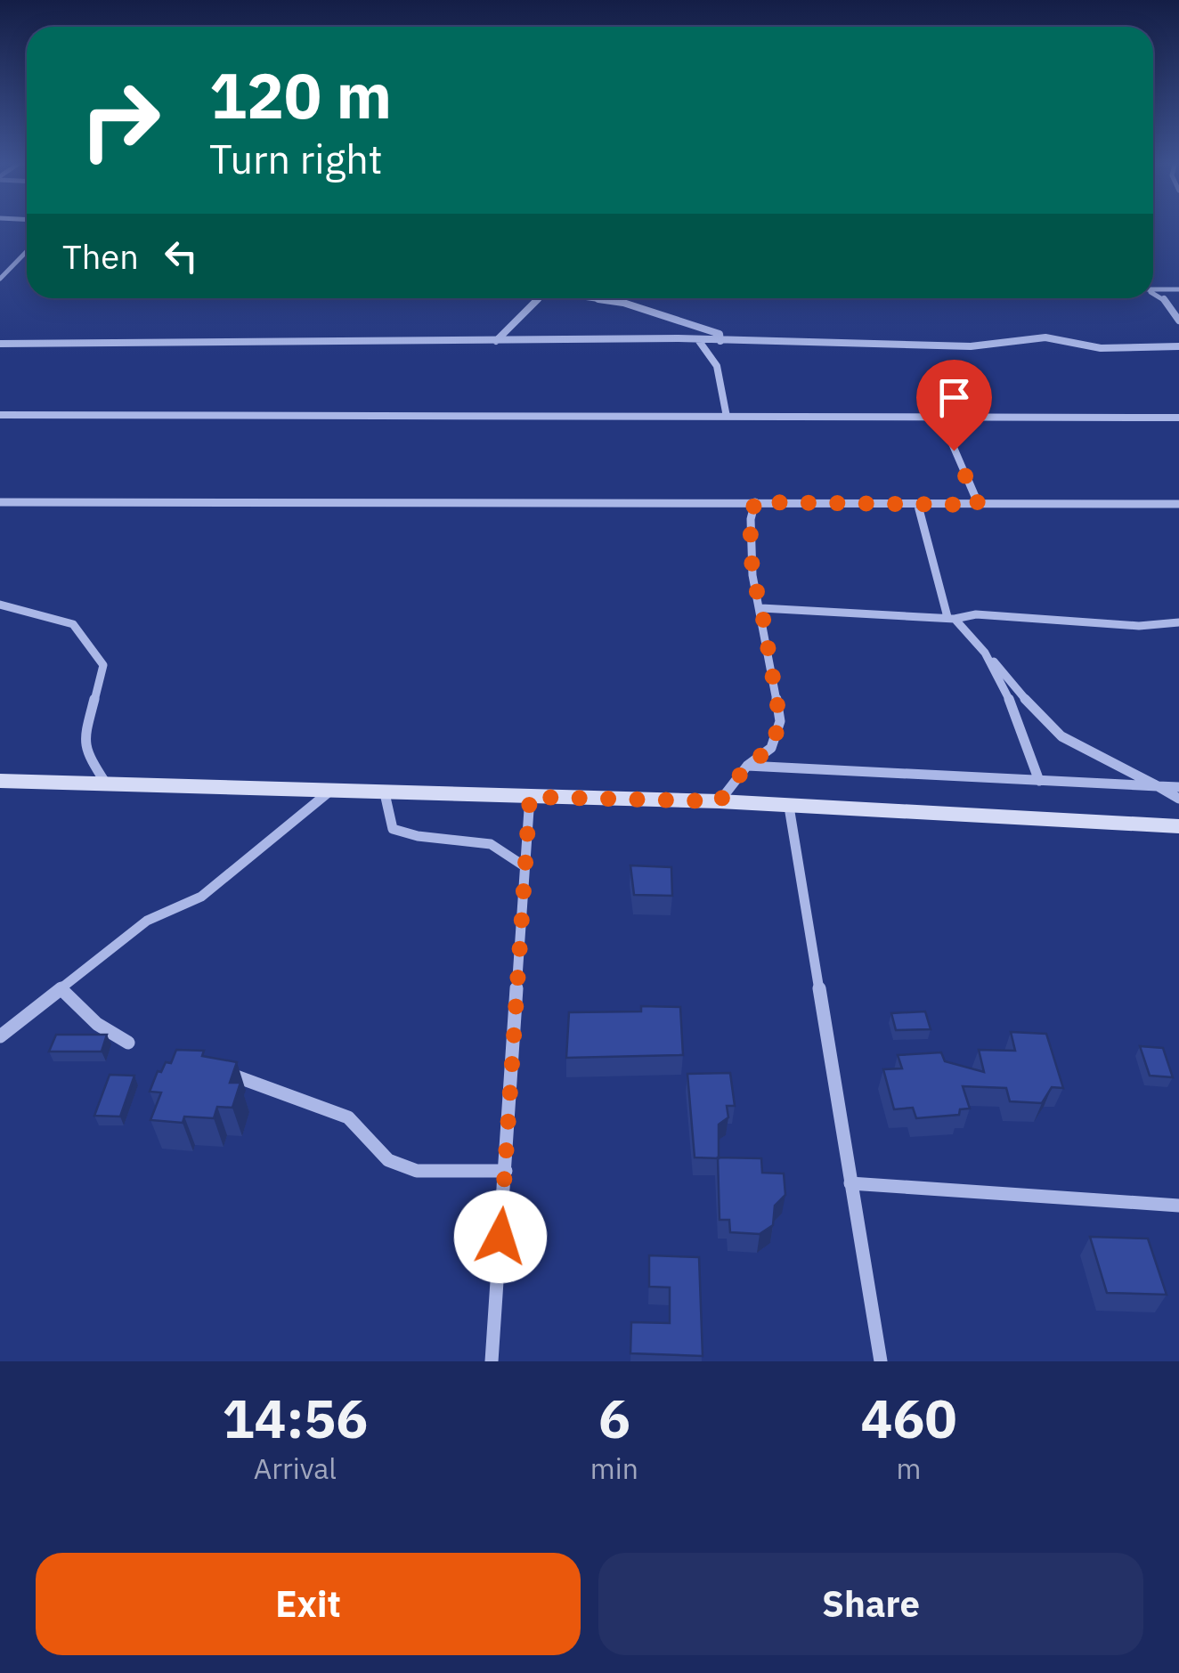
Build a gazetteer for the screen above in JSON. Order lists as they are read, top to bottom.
{
  "page": {
    "turn": ["120 m", "Turn right"],
    "then": "Then",
    "eta": [
      "14:56",
      "Arrival",
      "6",
      "min",
      "460",
      "m"
    ],
    "buttons": ["Exit", "Share"]
  }
}
